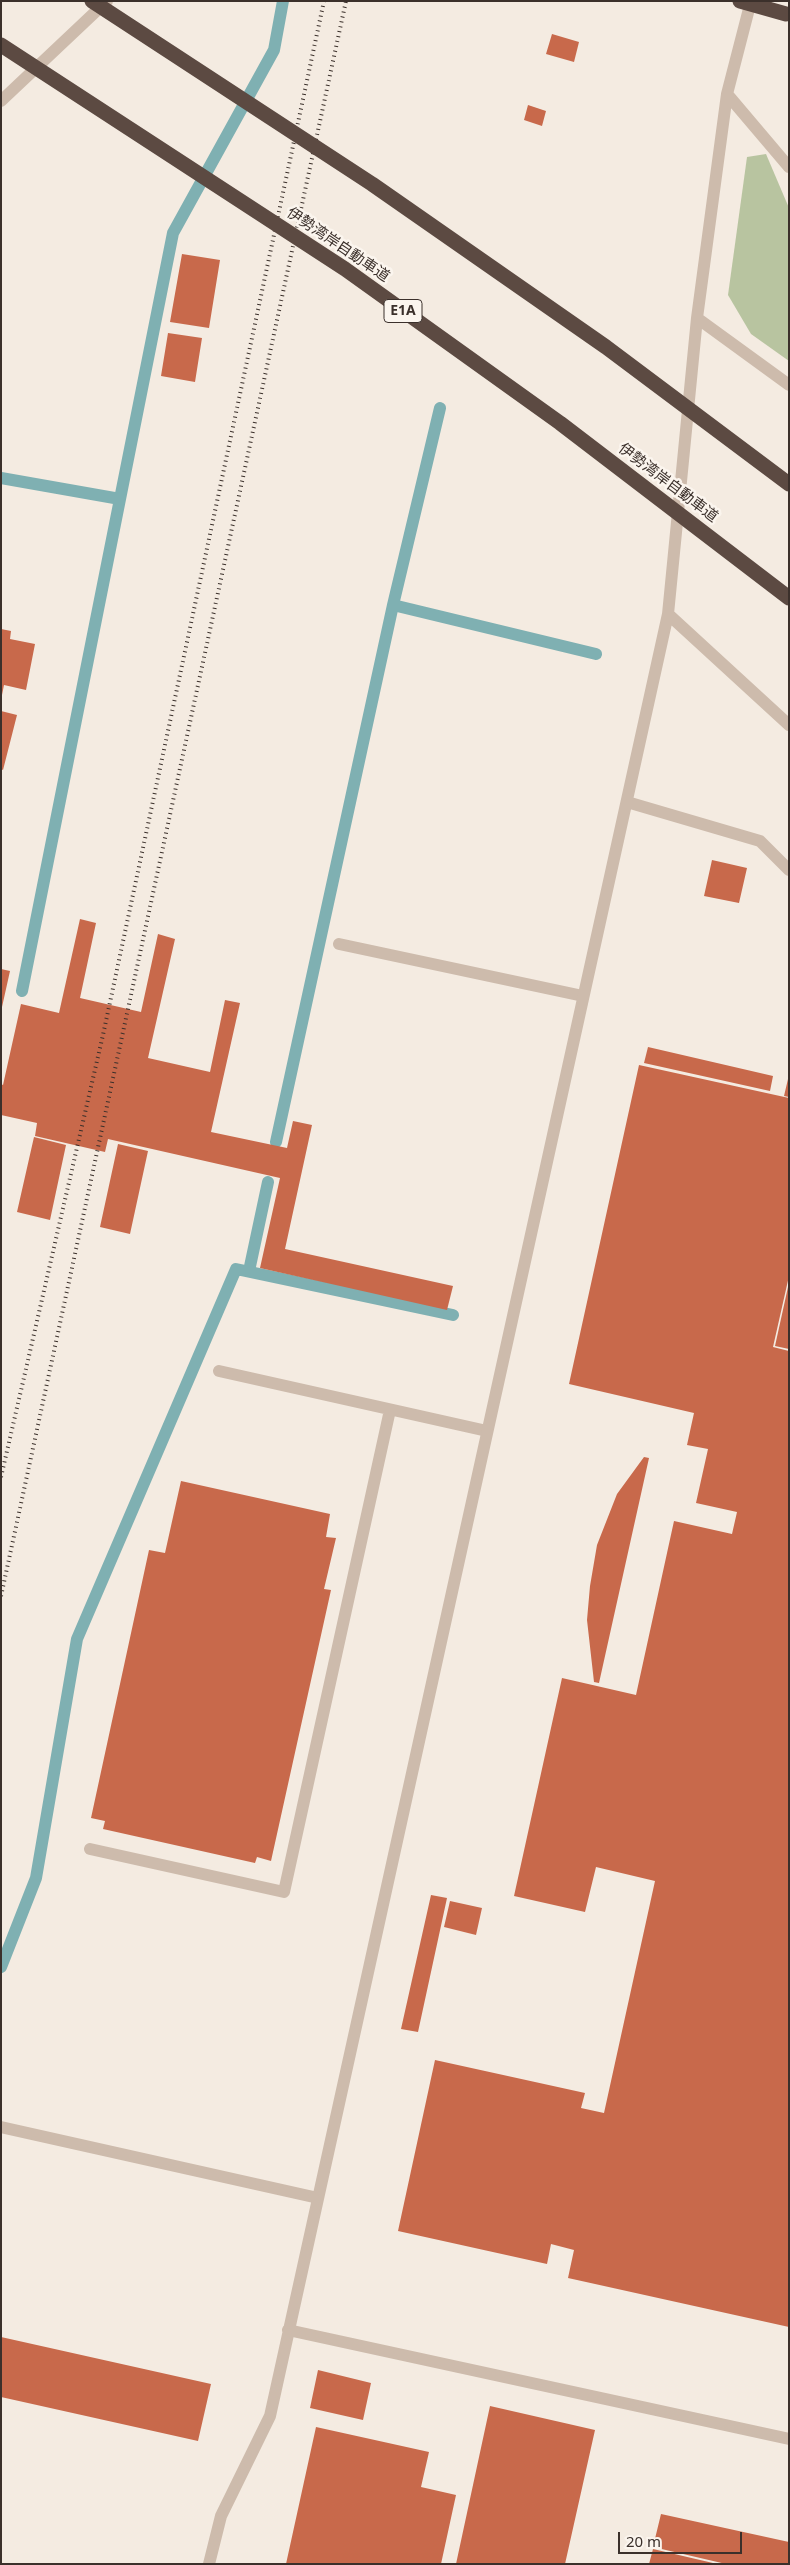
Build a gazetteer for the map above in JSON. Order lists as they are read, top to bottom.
{
  "streets": {
    "highway": ["伊勢湾岸自動車道", "E1A"]
  },
  "scale_bar": "20 m"
}
